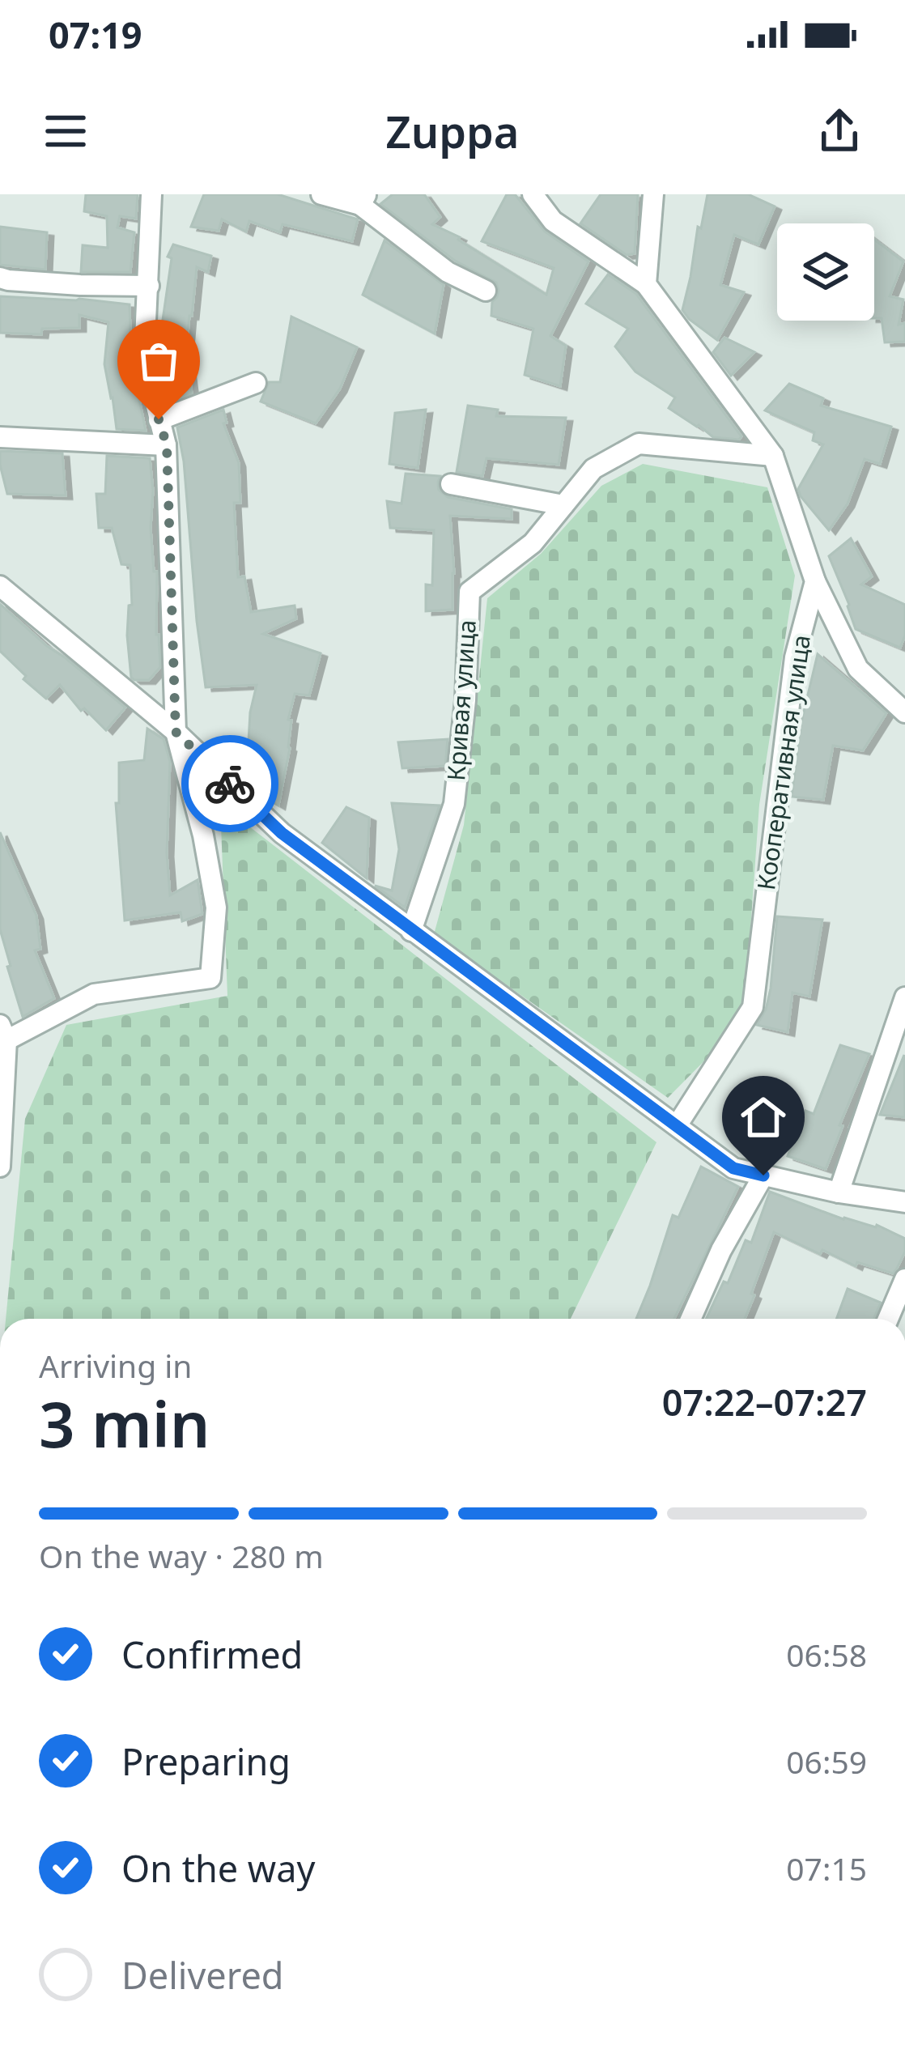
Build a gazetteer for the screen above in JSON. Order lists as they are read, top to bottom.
{
  "streets": {
    "street": ["Кривая улица", "Кооперативная улица"]
  },
  "page": {
    "status": "07:19",
    "header": "Zuppa",
    "heading": ["3 min", "Arriving in", "07:22–07:27"],
    "bar": "On the way · 280 m",
    "list": [
      ["Confirmed", "06:58"],
      ["Preparing", "06:59"],
      ["On the way", "07:15"],
      "Delivered"
    ]
  }
}
